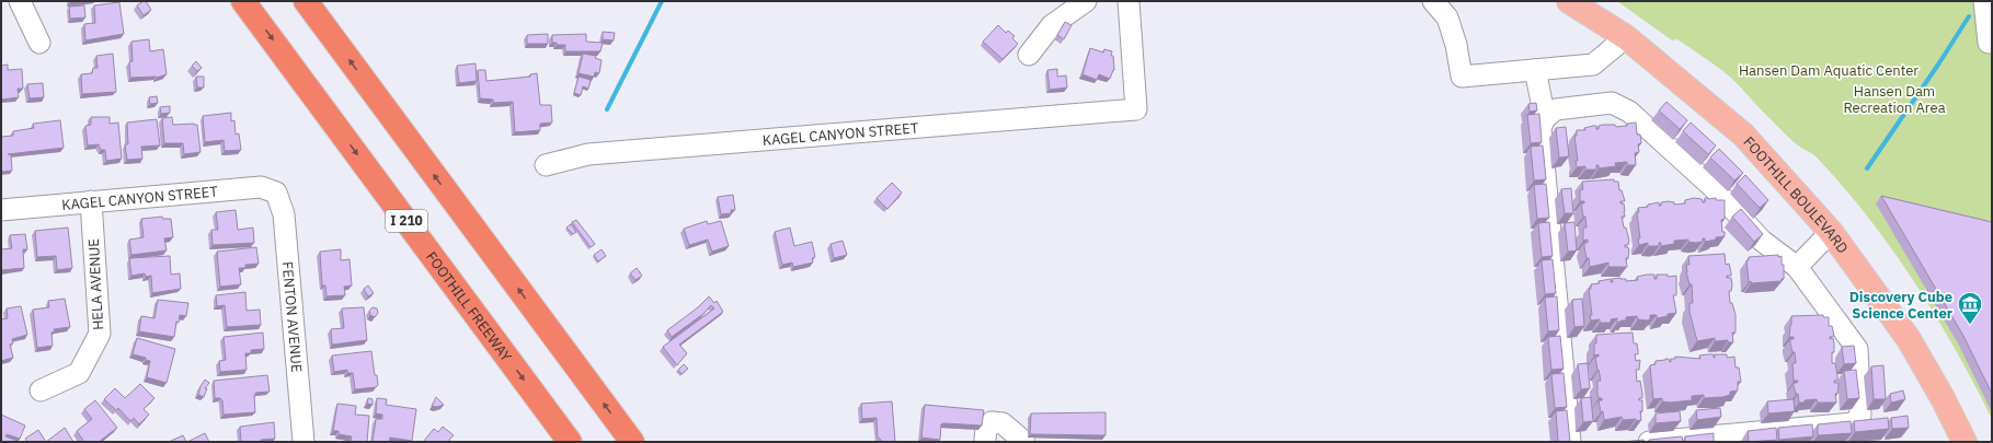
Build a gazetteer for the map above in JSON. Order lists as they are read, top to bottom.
{
  "streets": {
    "highway": ["I 210", "FOOTHILL FREEWAY"],
    "main road": ["FOOTHILL BOULEVARD"],
    "street": ["KAGEL CANYON STREET", "HELA AVENUE", "FENTON AVENUE"]
  },
  "crossings": [
    ["KAGEL CANYON STREET", "HELA AVENUE"],
    ["KAGEL CANYON STREET", "FENTON AVENUE"]
  ],
  "parks": ["Hansen Dam Aquatic Center", "Hansen Dam Recreation Area"],
  "places": {
    "museum": ["Discovery Cube Science Center"]
  }
}
